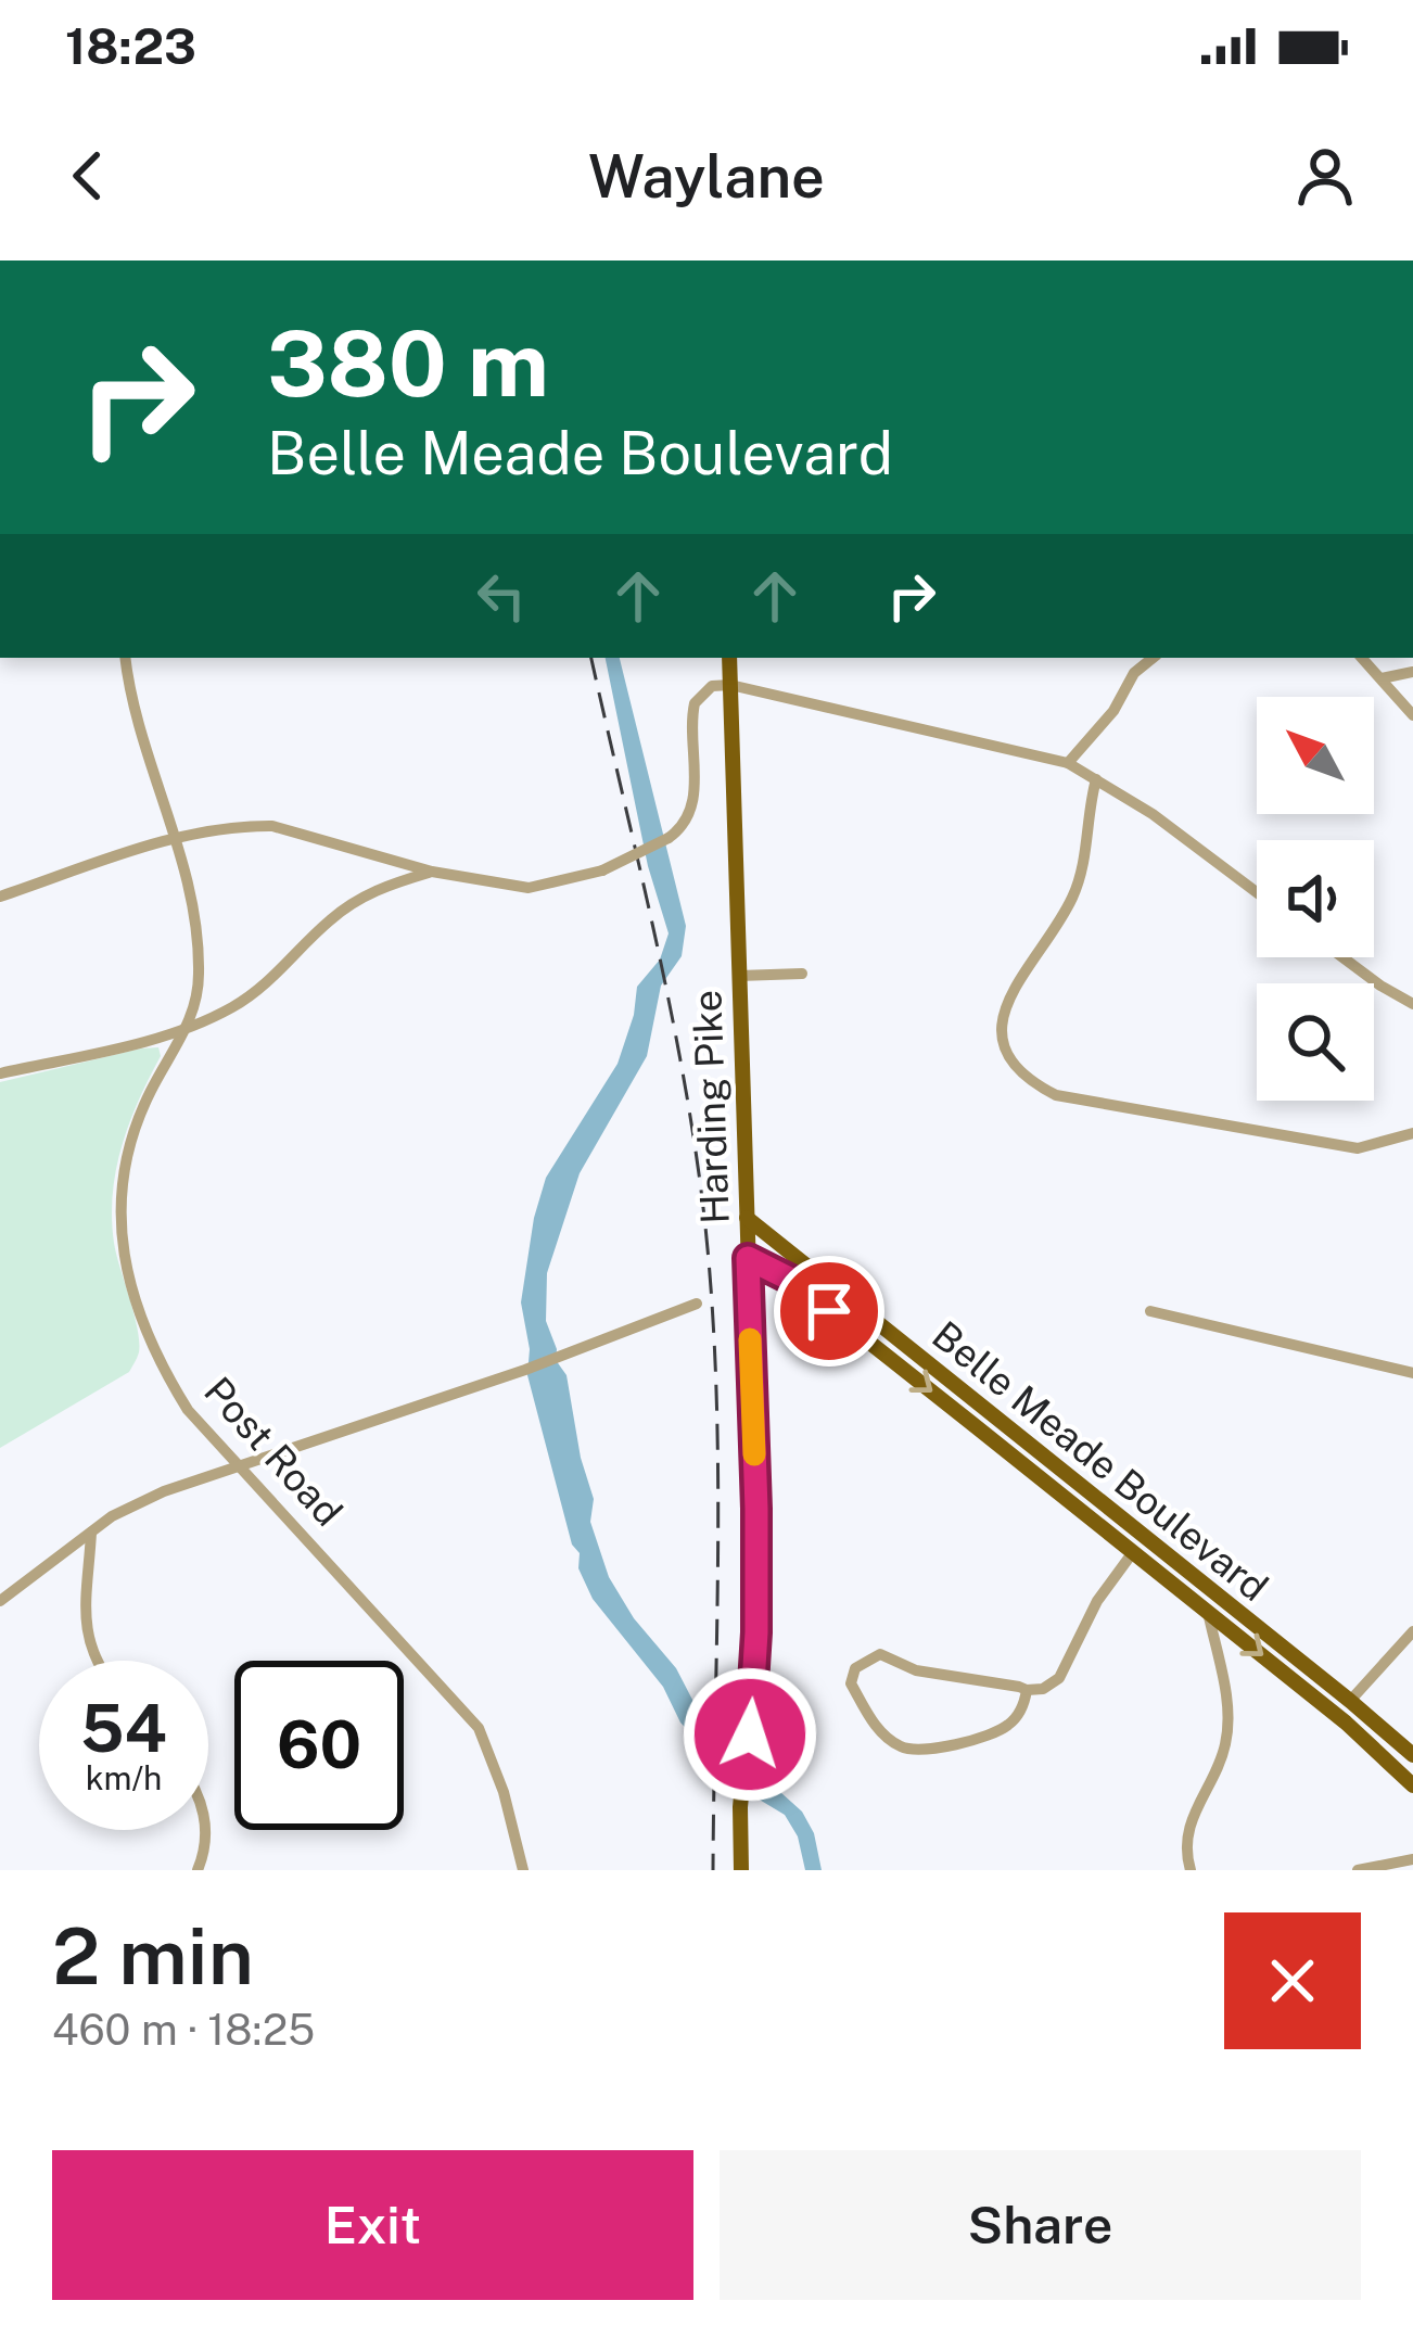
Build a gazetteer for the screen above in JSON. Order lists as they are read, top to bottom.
{
  "streets": {
    "main road": ["Harding Pike", "Belle Meade Boulevard"],
    "street": ["Post Road"]
  },
  "crossings": [
    ["Harding Pike", "Belle Meade Boulevard"]
  ],
  "north": "top left",
  "page": {
    "status": "18:23",
    "header": "Waylane",
    "turn": ["380 m", "Belle Meade Boulevard"],
    "speed": "54 km/h",
    "limit": "60",
    "heading": ["2 min", "460 m · 18:25"],
    "buttons": ["Exit", "Share"]
  }
}
